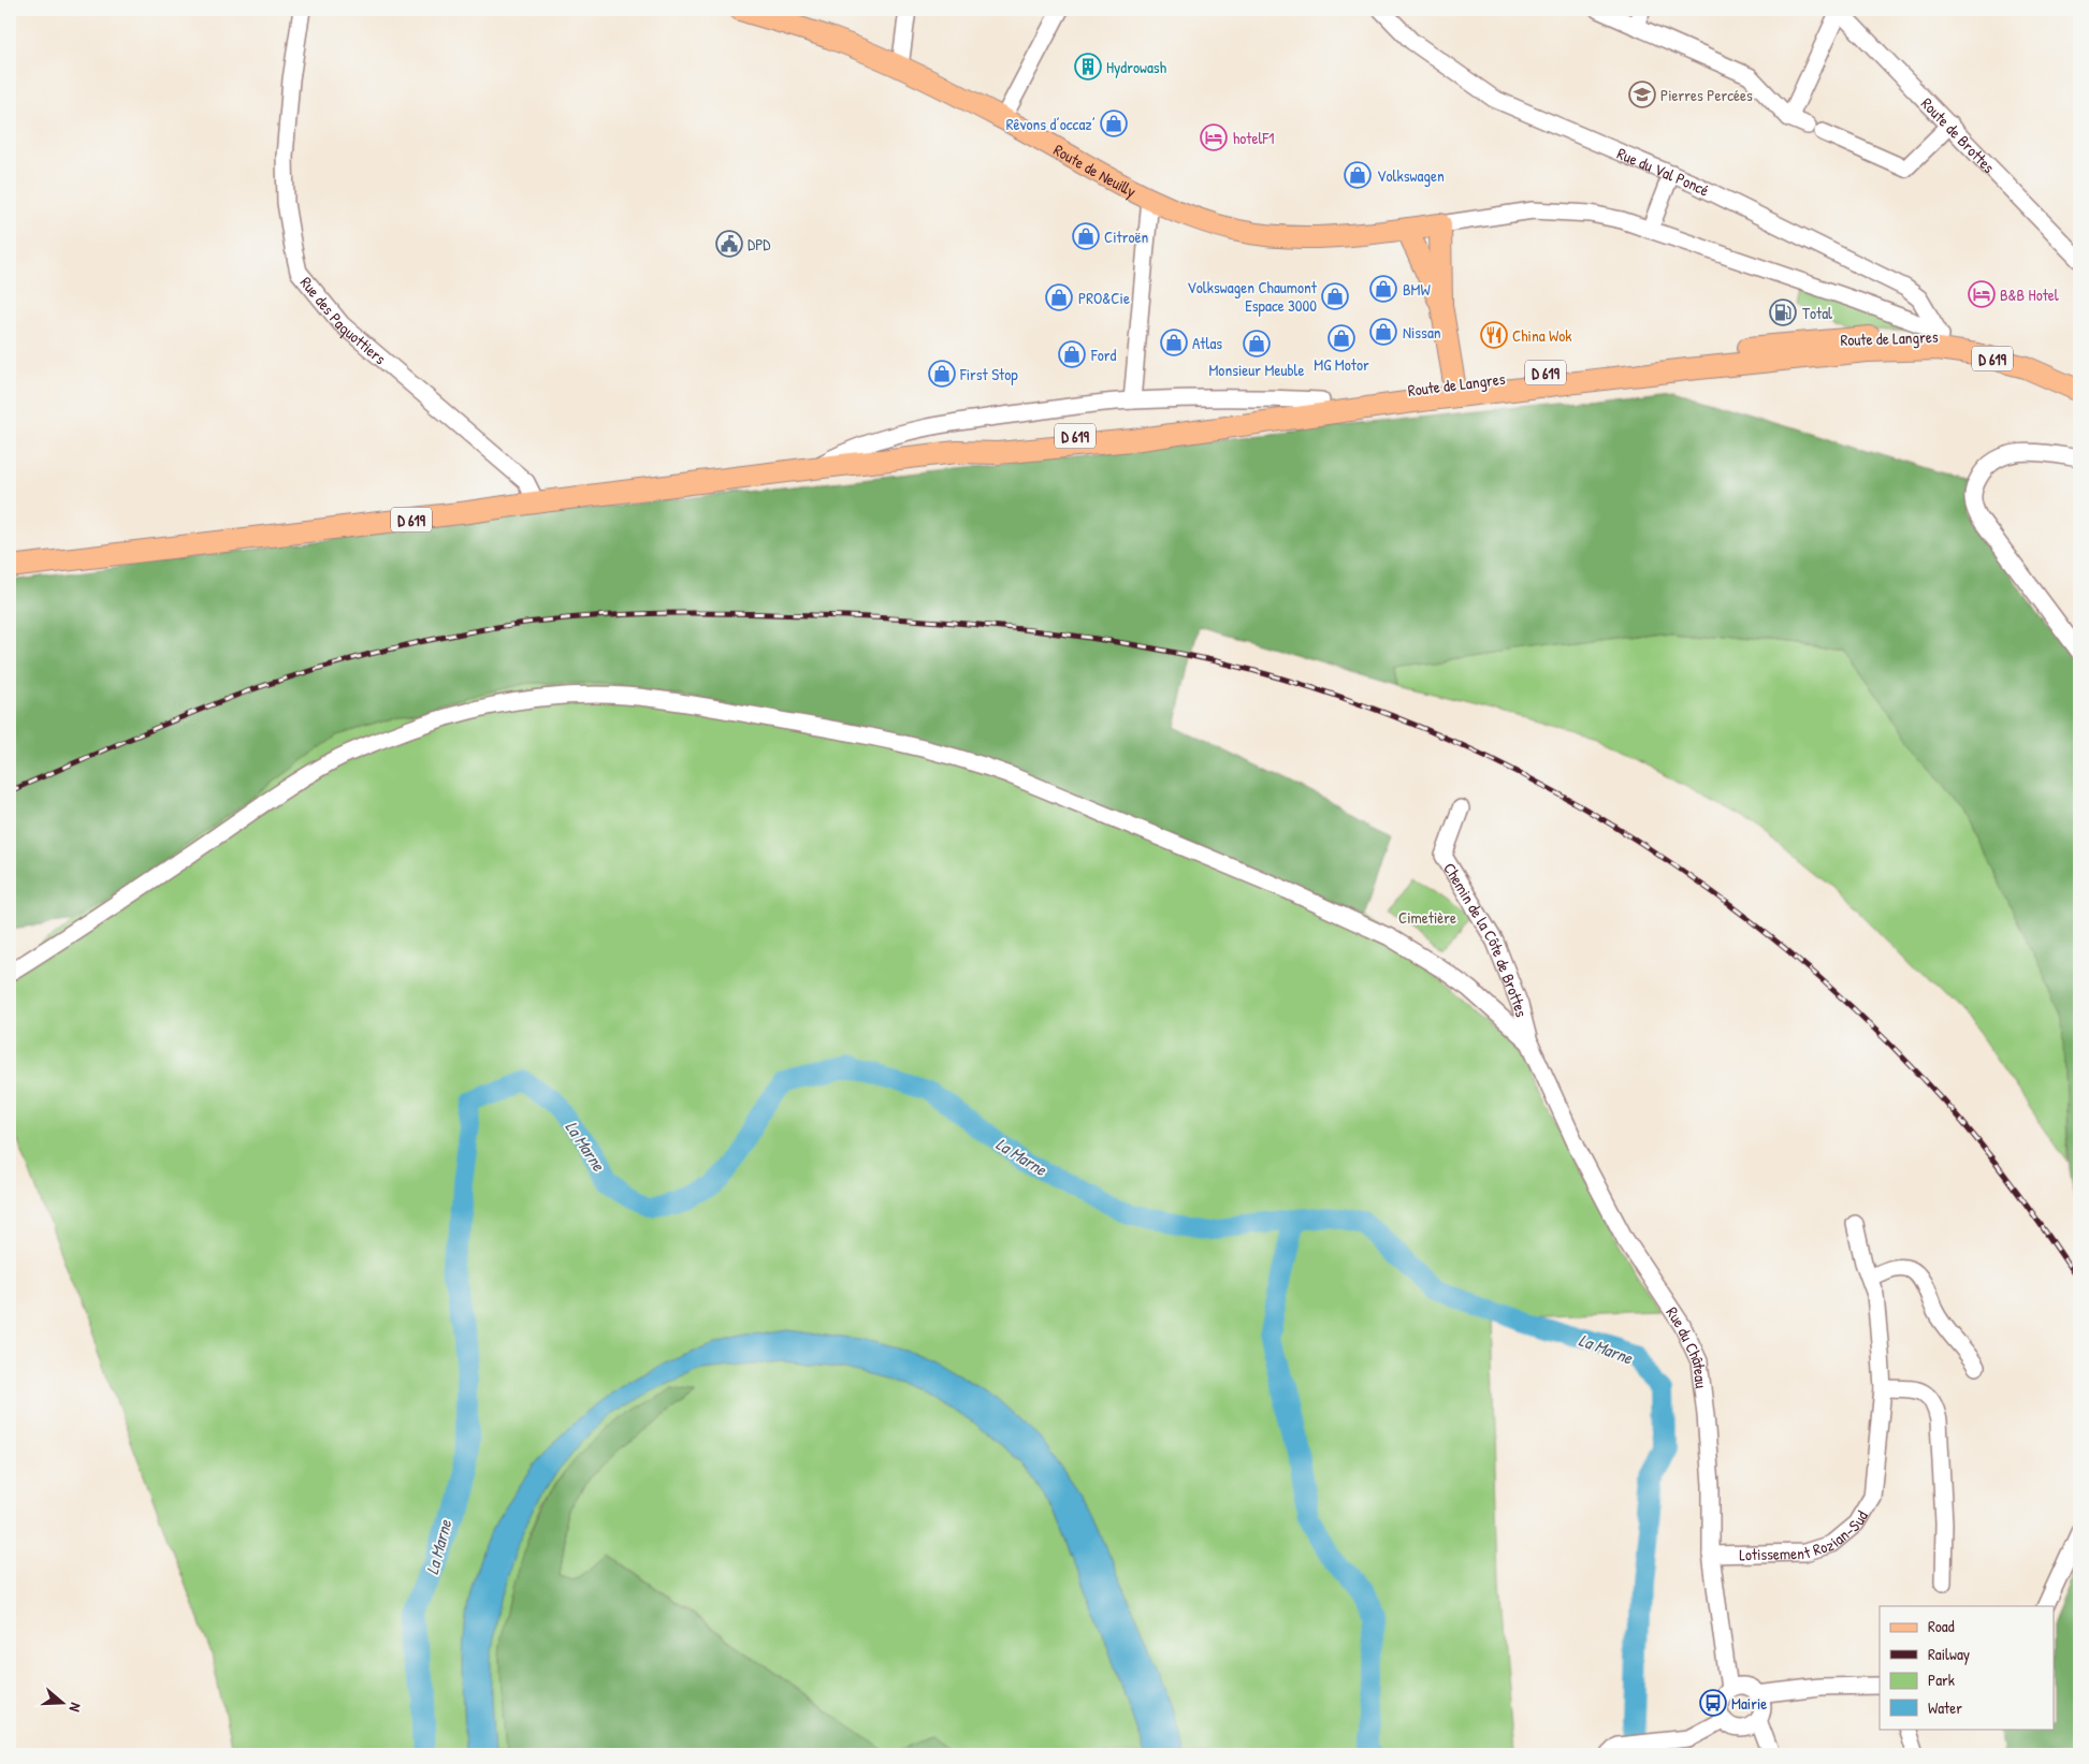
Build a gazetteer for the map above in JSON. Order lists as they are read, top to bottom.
{
  "streets": {
    "main road": ["Route de Neuilly", "Route de Langres", "D 619"],
    "street": [
      "Route de Brottes",
      "Rue du Val Poncé",
      "Rue des Paquottiers",
      "Chemin de la Côte de Brottes",
      "Rue du Château",
      "Lotissement Rozian-Sud"
    ]
  },
  "crossings": [
    ["Rue du Val Poncé", "Route de Langres"],
    ["Rue des Paquottiers", "D 619"],
    ["Route de Langres", "D 619"],
    ["Chemin de la Côte de Brottes", "Rue du Château"],
    ["Rue du Château", "Lotissement Rozian-Sud"]
  ],
  "water": ["La Marne"],
  "parks": ["Cimetière"],
  "places": {
    "building": ["Hydrowash"],
    "school or university": ["Pierres Percées"],
    "shop": [
      "Rêvons d’occaz’",
      "Volkswagen",
      "Citroën",
      "BMW",
      "Volkswagen Chaumont Espace 3000",
      "PRO&Cie",
      "Nissan",
      "MG Motor",
      "Atlas",
      "Monsieur Meuble",
      "Ford",
      "First Stop"
    ],
    "hotel": ["hotelF1", "B&B Hotel"],
    "public building": ["DPD"],
    "fuel station": ["Total"],
    "restaurant": ["China Wok"],
    "bus stop": ["Mairie"]
  },
  "legend": [
    "Road",
    "Railway",
    "Park",
    "Water"
  ],
  "north": "right"
}
